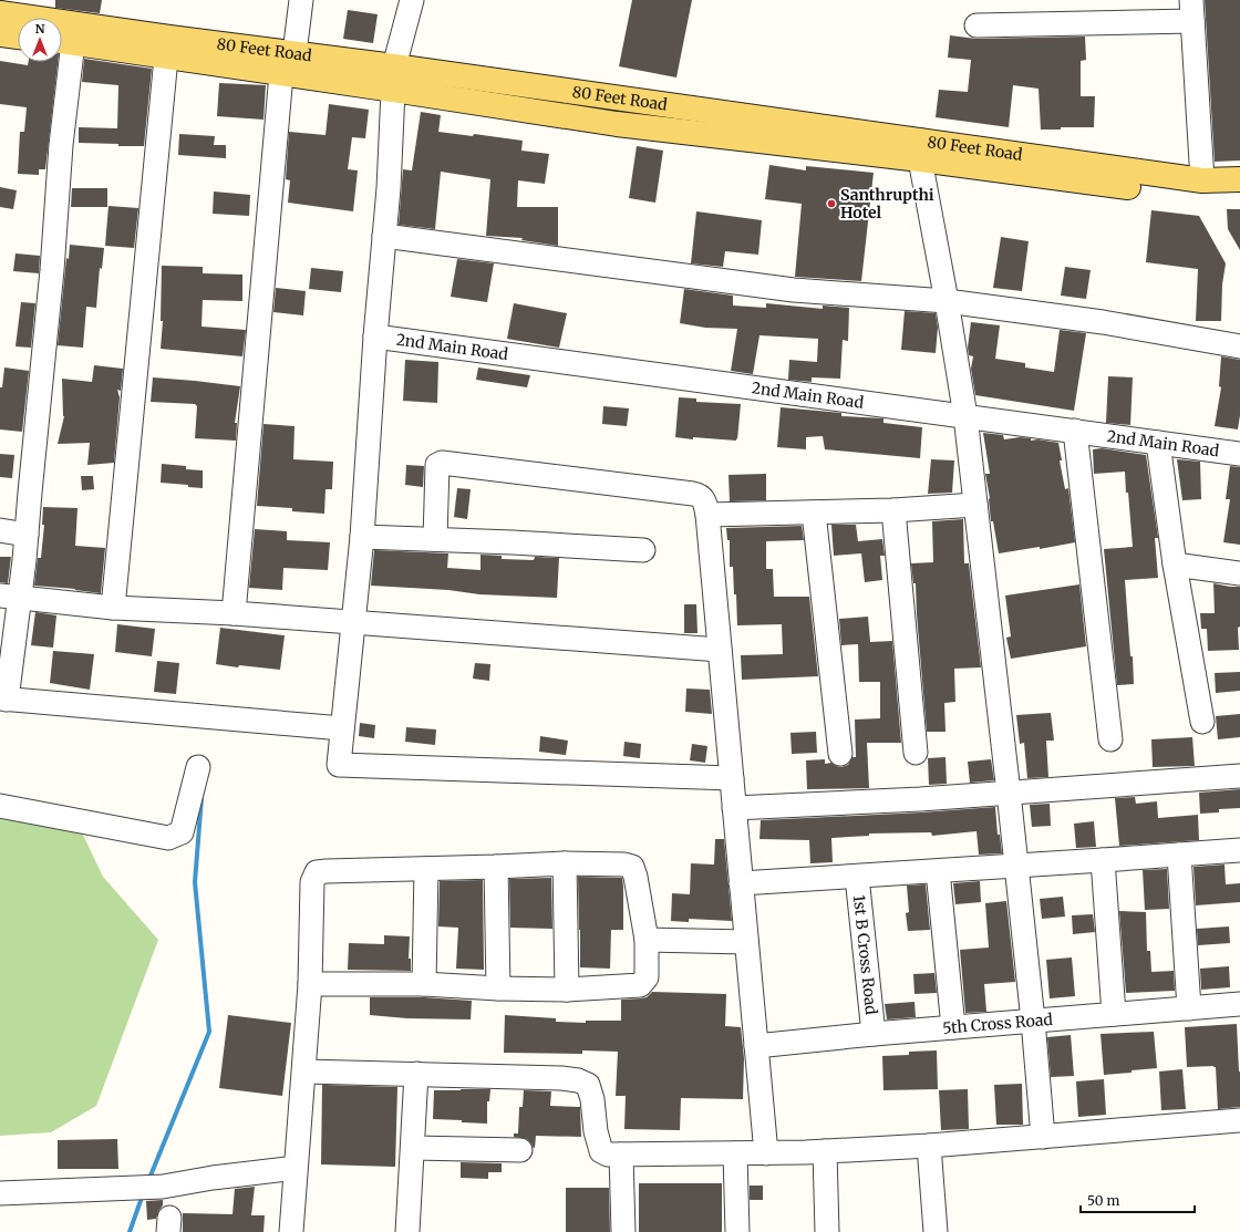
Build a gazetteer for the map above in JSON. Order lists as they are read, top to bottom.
{
  "streets": {
    "main road": ["80 Feet Road"],
    "street": ["2nd Main Road", "1st B Cross Road", "5th Cross Road"]
  },
  "crossings": [
    ["1st B Cross Road", "5th Cross Road"]
  ],
  "places": ["Santhrupthi Hotel"],
  "scale_bar": "50 m",
  "north": "top"
}
